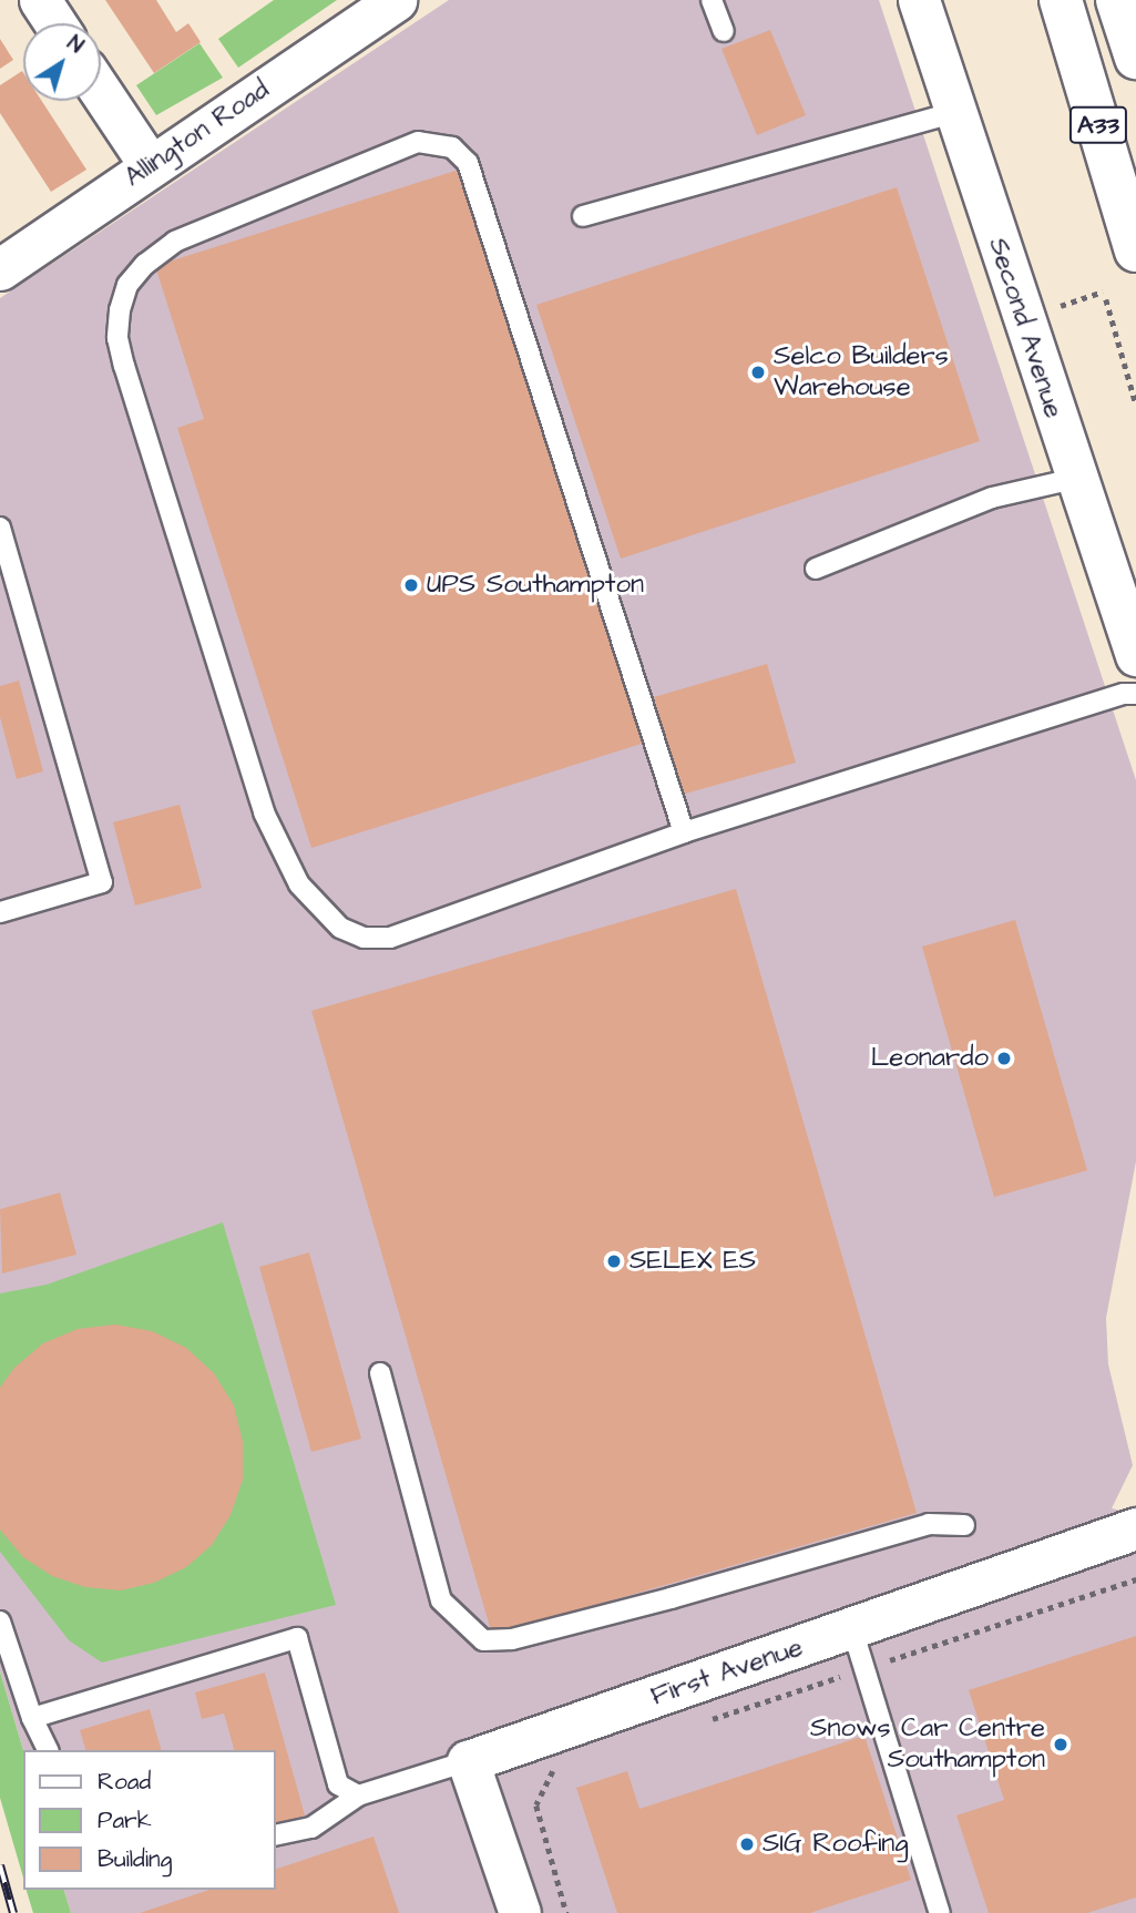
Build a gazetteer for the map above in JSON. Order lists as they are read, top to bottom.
{
  "streets": {
    "highway": ["A33"],
    "street": ["Allington Road", "Second Avenue", "First Avenue"]
  },
  "places": [
    "Selco Builders Warehouse",
    "UPS Southampton",
    "Leonardo",
    "SELEX ES",
    "Snows Car Centre Southampton",
    "SIG Roofing"
  ],
  "legend": ["Road", "Park", "Building"],
  "north": "top right"
}
